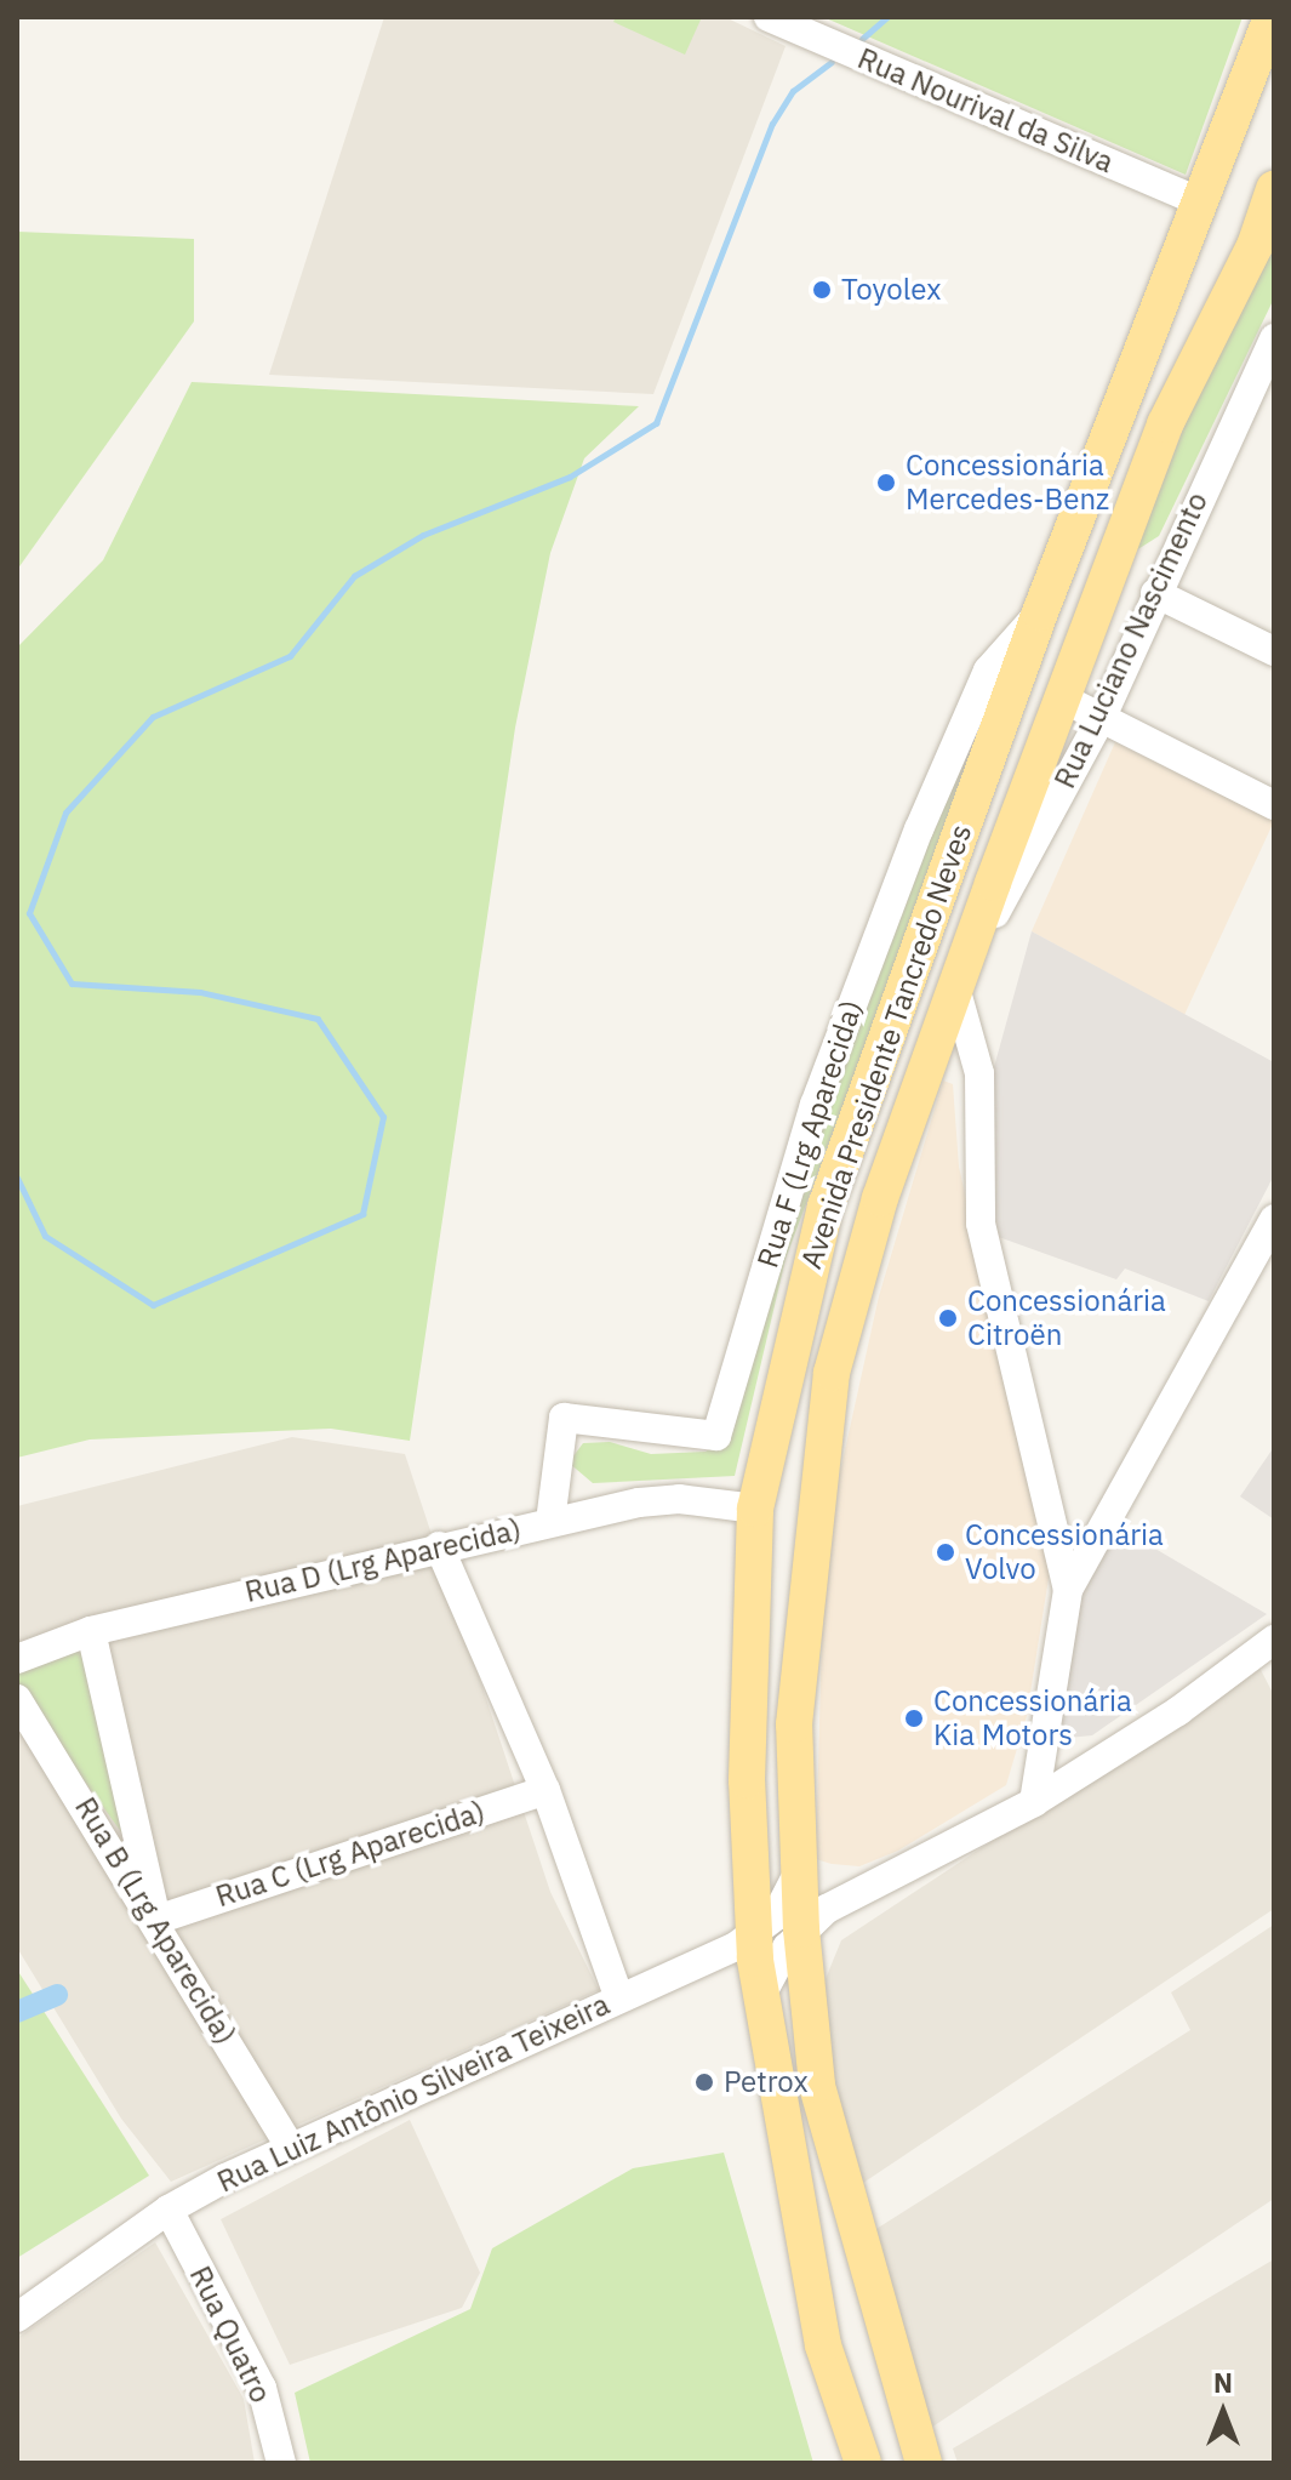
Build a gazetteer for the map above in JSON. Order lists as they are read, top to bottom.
{
  "streets": {
    "main road": ["Avenida Presidente Tancredo Neves"],
    "street": [
      "Rua Nourival da Silva",
      "Rua Luciano Nascimento",
      "Rua F (Lrg Aparecida)",
      "Rua D (Lrg Aparecida)",
      "Rua C (Lrg Aparecida)",
      "Rua B (Lrg Aparecida)",
      "Rua Luiz Antônio Silveira Teixeira",
      "Rua Quatro"
    ]
  },
  "crossings": [
    ["Rua Nourival da Silva", "Avenida Presidente Tancredo Neves"],
    ["Rua Luciano Nascimento", "Avenida Presidente Tancredo Neves"],
    ["Avenida Presidente Tancredo Neves", "Rua F (Lrg Aparecida)"],
    ["Avenida Presidente Tancredo Neves", "Rua D (Lrg Aparecida)"],
    ["Avenida Presidente Tancredo Neves", "Rua Luiz Antônio Silveira Teixeira"],
    ["Rua F (Lrg Aparecida)", "Rua D (Lrg Aparecida)"],
    ["Rua C (Lrg Aparecida)", "Rua B (Lrg Aparecida)"],
    ["Rua B (Lrg Aparecida)", "Rua Luiz Antônio Silveira Teixeira"],
    ["Rua Luiz Antônio Silveira Teixeira", "Rua Quatro"]
  ],
  "places": [
    "Toyolex",
    "Concessionária Mercedes-Benz",
    "Concessionária Citroën",
    "Concessionária Volvo",
    "Concessionária Kia Motors",
    "Petrox"
  ],
  "north": "top"
}
